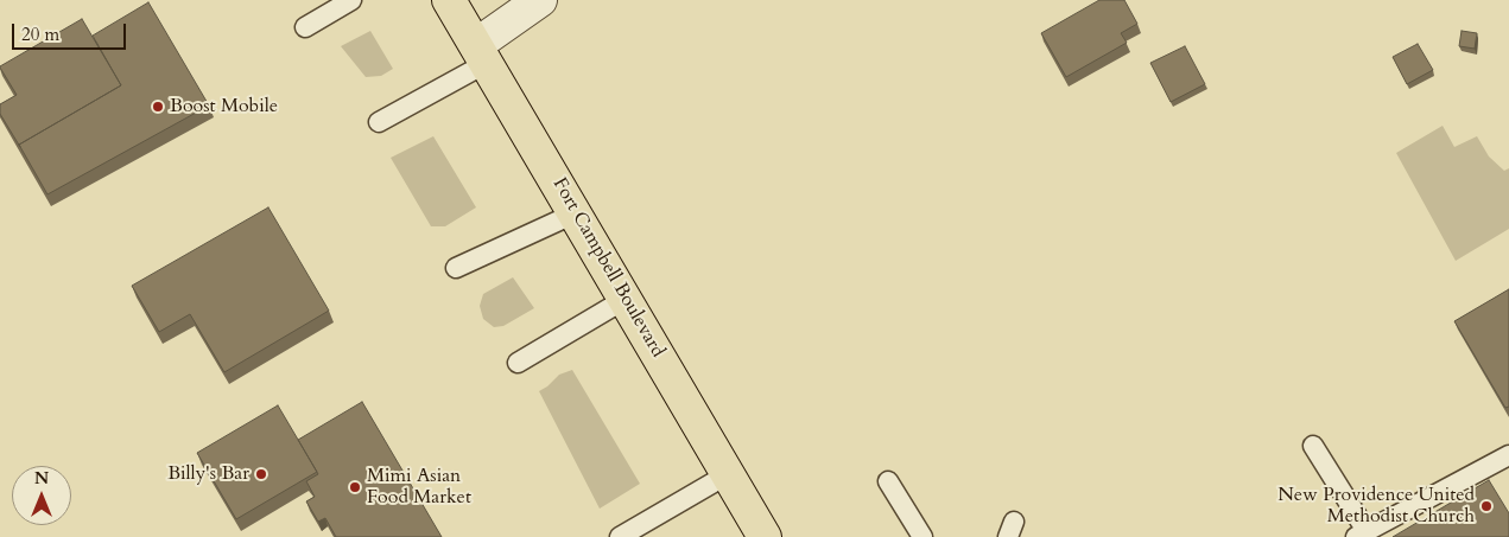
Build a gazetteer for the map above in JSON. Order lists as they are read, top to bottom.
{
  "streets": {
    "highway": ["Fort Campbell Boulevard"]
  },
  "places": [
    "Boost Mobile",
    "Billy's Bar",
    "Mimi Asian Food Market",
    "New Providence United Methodist Church"
  ],
  "scale_bar": "20 m",
  "north": "top"
}
